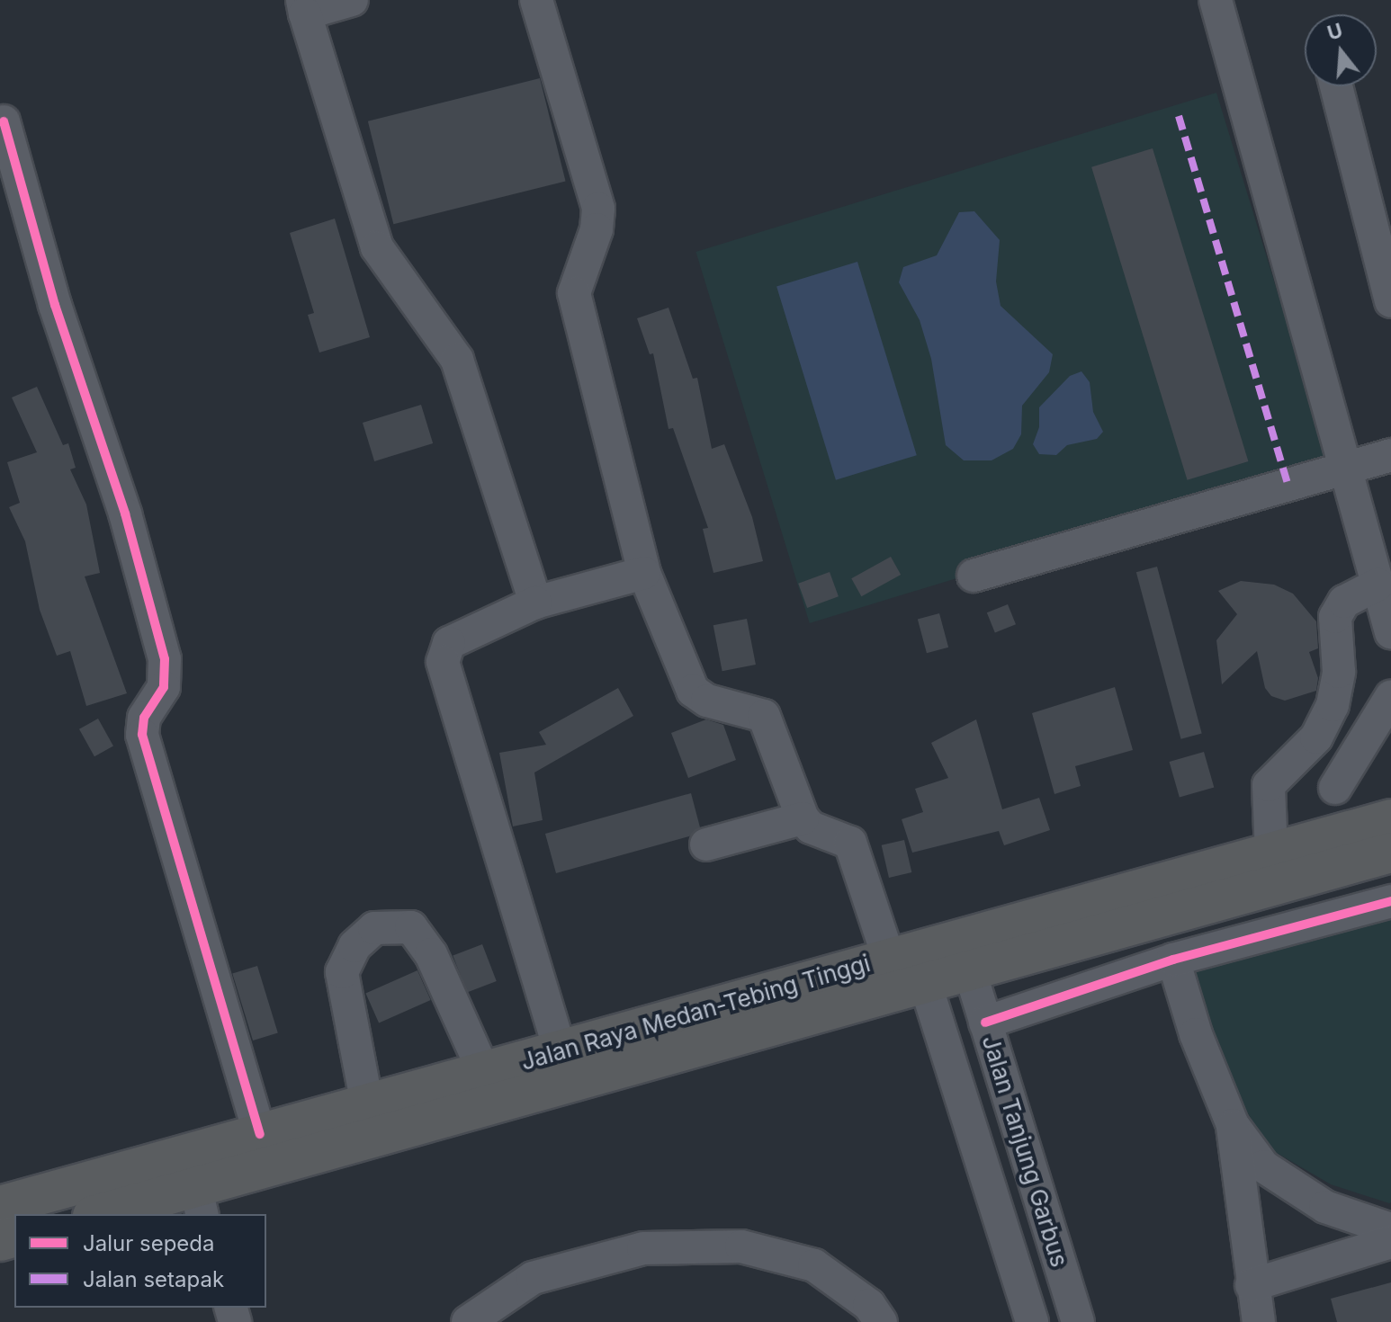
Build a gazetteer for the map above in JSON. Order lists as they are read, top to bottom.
{
  "streets": {
    "highway": ["Jalan Raya Medan-Tebing Tinggi"],
    "street": ["Jalan Tanjung Garbus"]
  },
  "crossings": [
    ["Jalan Raya Medan-Tebing Tinggi", "Jalan Tanjung Garbus"]
  ],
  "legend": ["Jalur sepeda", "Jalan setapak"],
  "north": "top"
}
